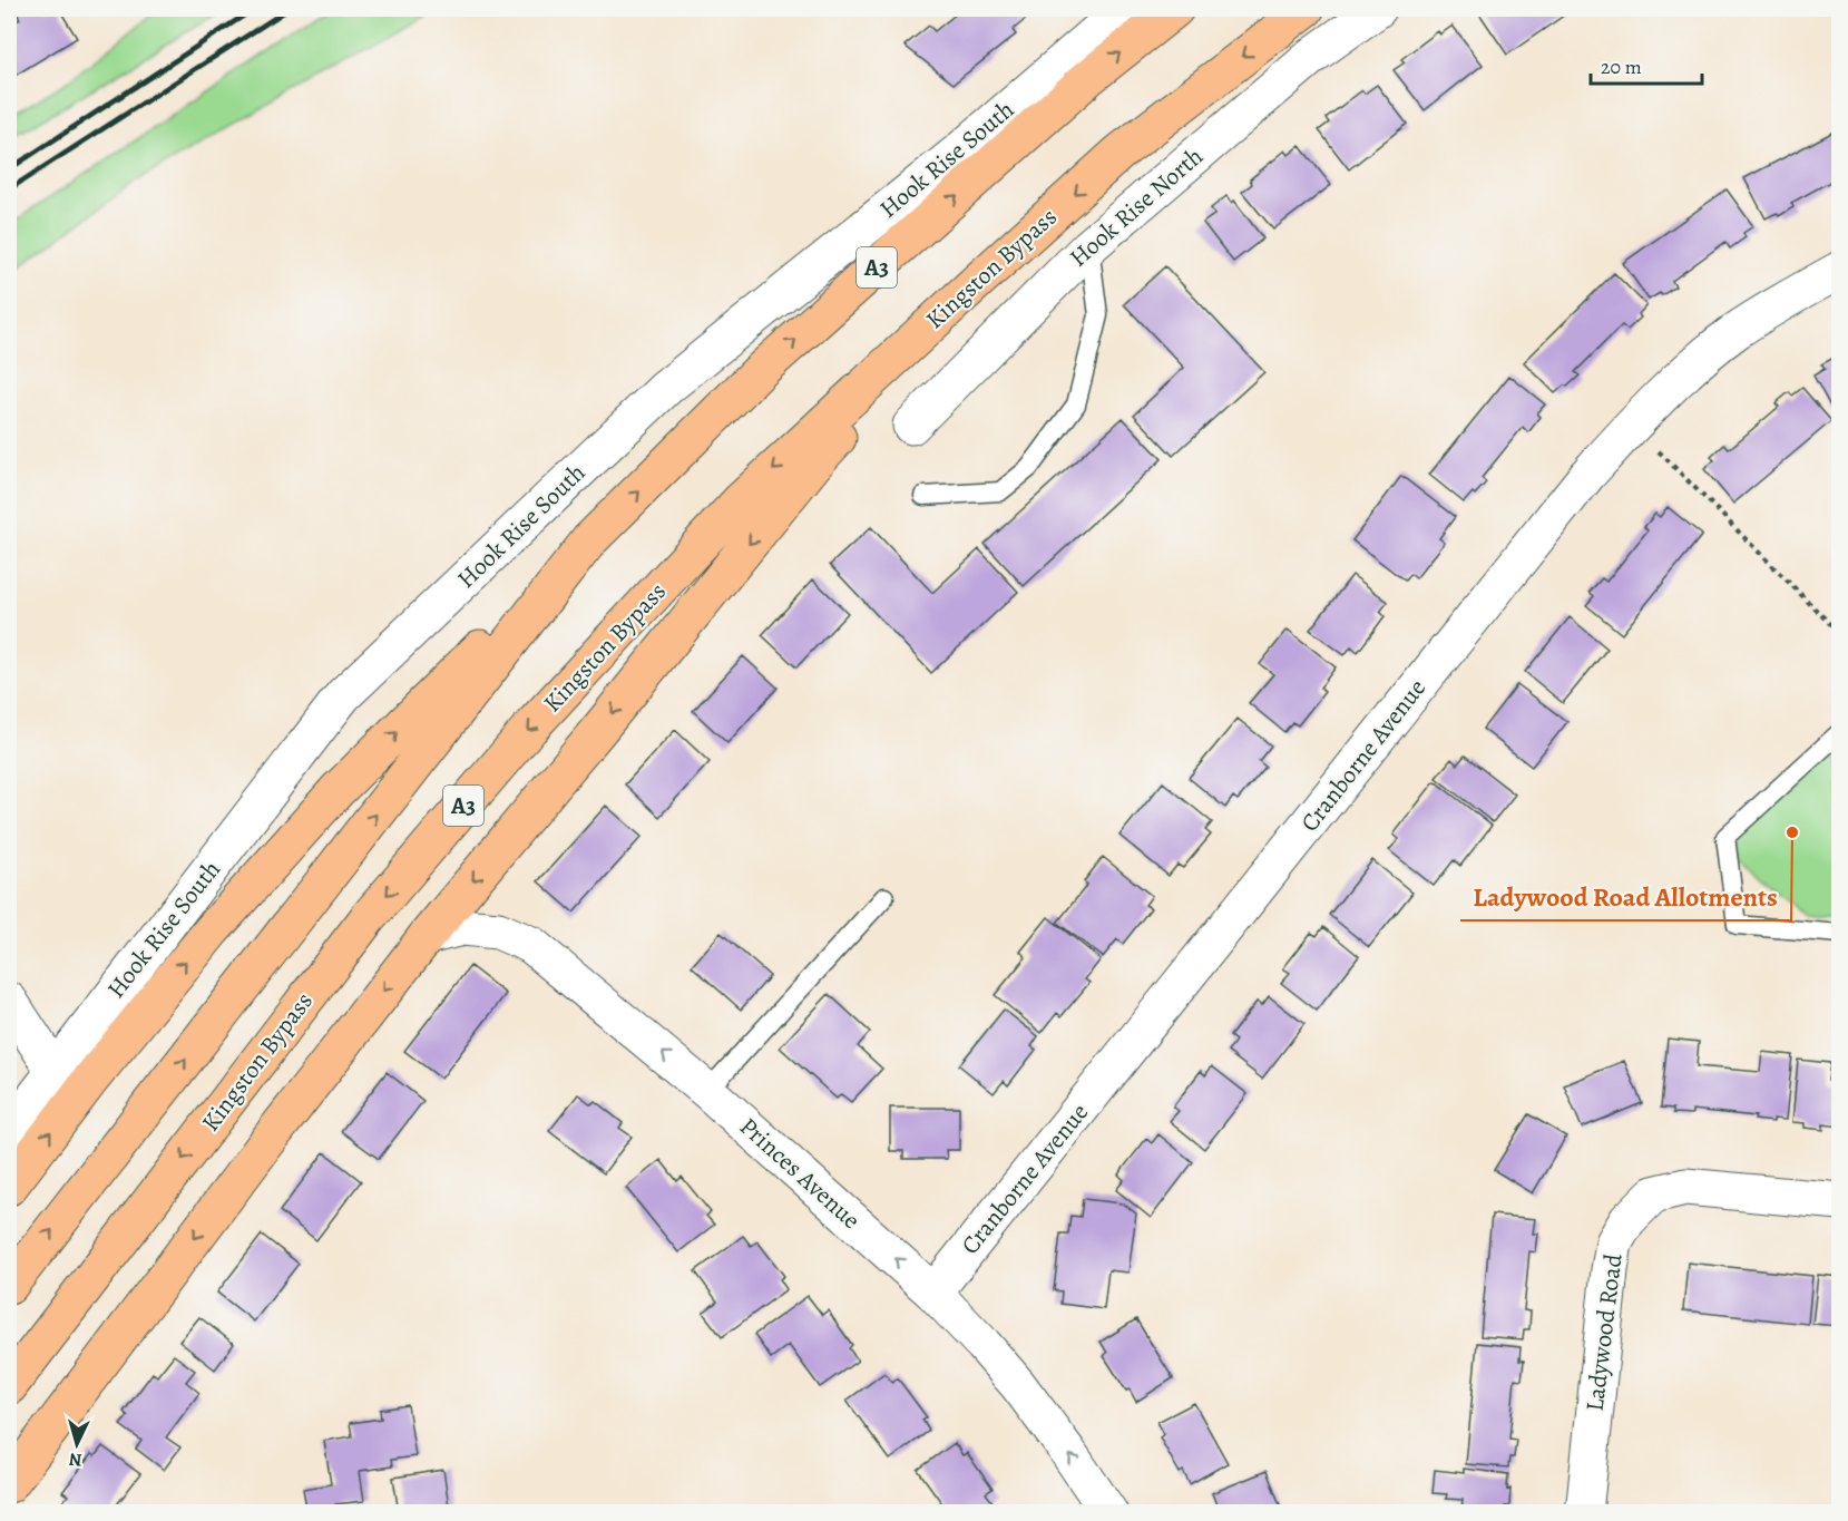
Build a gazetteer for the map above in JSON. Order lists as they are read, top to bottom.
{
  "streets": {
    "highway": ["A3", "Kingston Bypass"],
    "street": [
      "Hook Rise South",
      "Hook Rise North",
      "Cranborne Avenue",
      "Princes Avenue",
      "Ladywood Road"
    ]
  },
  "crossings": [
    ["Cranborne Avenue", "Princes Avenue"]
  ],
  "one_way": ["Princes Avenue"],
  "places": ["Ladywood Road Allotments"],
  "scale_bar": "20 m",
  "north": "bottom"
}
